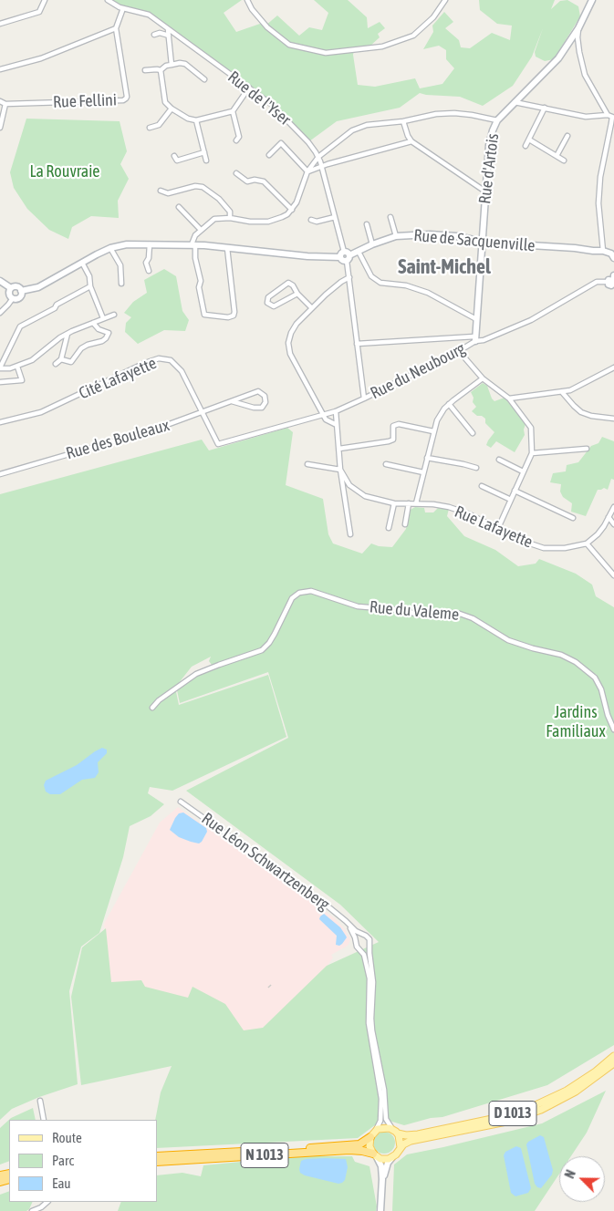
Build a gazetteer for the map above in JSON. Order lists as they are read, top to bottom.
{
  "streets": {
    "highway": ["N 1013"],
    "main road": ["D 1013"],
    "street": [
      "Rue de l'Yser",
      "Rue Fellini",
      "Rue d'Artois",
      "Rue de Sacquenville",
      "Rue du Neubourg",
      "Cité Lafayette",
      "Rue des Bouleaux",
      "Rue Lafayette",
      "Rue du Valeme",
      "Rue Léon Schwartzenberg"
    ]
  },
  "crossings": [
    ["Rue de l'Yser", "Rue Fellini"],
    ["Rue de l'Yser", "Rue de Sacquenville"],
    ["Rue de l'Yser", "Rue du Neubourg"],
    ["Rue d'Artois", "Rue de Sacquenville"],
    ["Rue d'Artois", "Rue du Neubourg"],
    ["Rue du Neubourg", "Cité Lafayette"],
    ["Cité Lafayette", "Rue des Bouleaux"],
    ["D 1013", "N 1013"]
  ],
  "districts": ["Saint-Michel"],
  "parks": ["La Rouvraie", "Jardins Familiaux"],
  "legend": ["Route", "Parc", "Eau"],
  "north": "top left"
}
